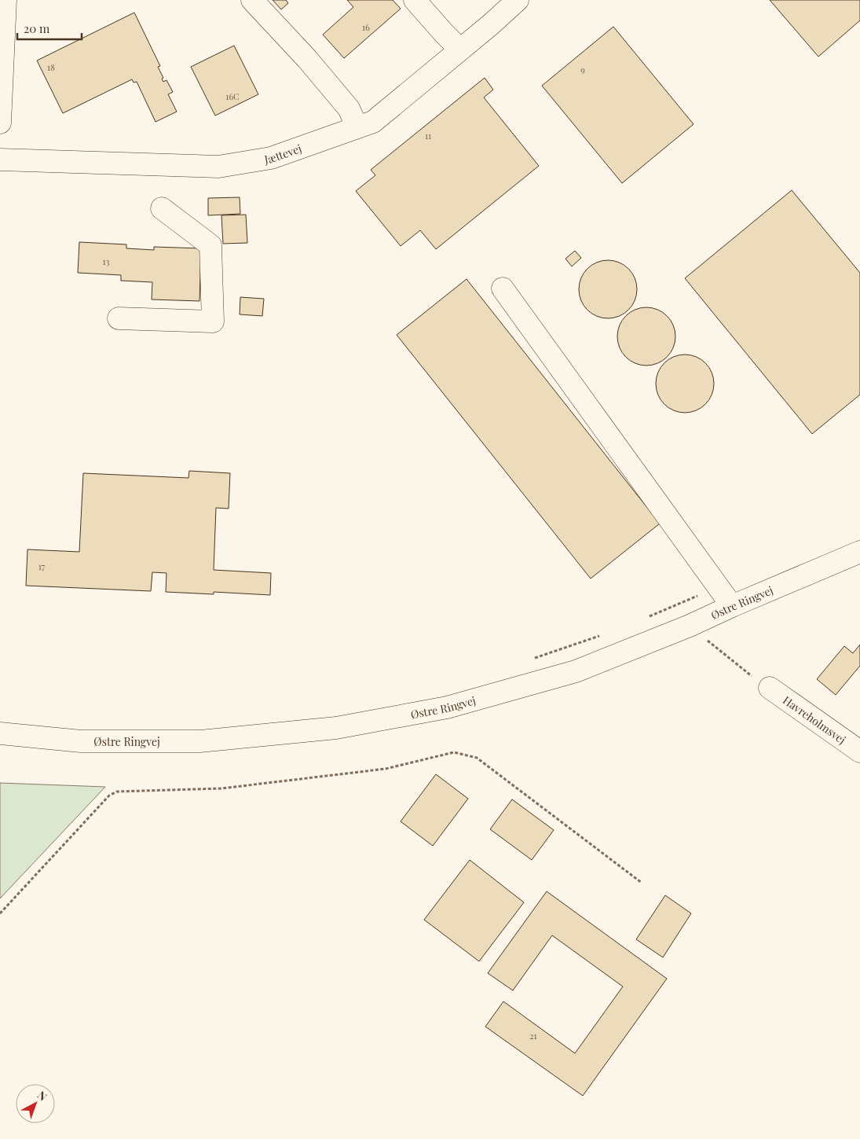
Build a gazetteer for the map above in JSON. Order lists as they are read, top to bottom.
{
  "streets": {
    "main road": ["Jættevej", "Østre Ringvej", "Havreholmsvej"]
  },
  "house_numbers": [
    "16",
    "18",
    "9",
    "16C",
    "11",
    "13",
    "17",
    "21"
  ],
  "scale_bar": "20 m",
  "north": "top right"
}
